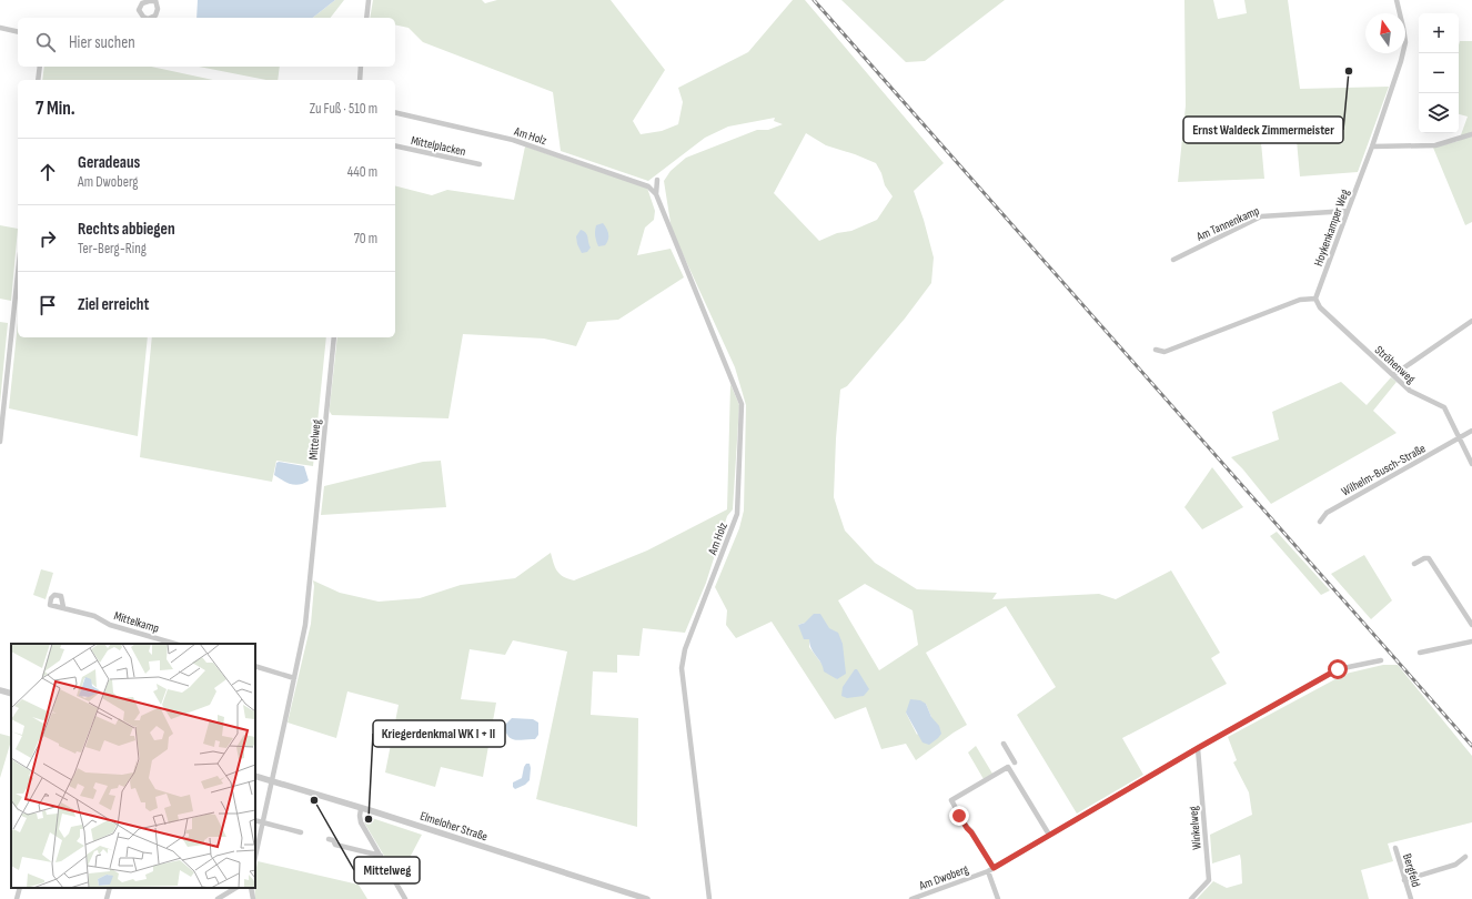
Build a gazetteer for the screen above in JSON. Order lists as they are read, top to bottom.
{
  "streets": {
    "street": [
      "Am Holz",
      "Mittelplacken",
      "Am Tannenkamp",
      "Hoykenkamper Weg",
      "Ströhenweg",
      "Mittelweg",
      "Wilhelm-Busch-Straße",
      "Mittelkamp",
      "Elmeloher Straße",
      "Winkelweg",
      "Bergfeld",
      "Am Dwoberg"
    ]
  },
  "crossings": [
    ["Am Tannenkamp", "Hoykenkamper Weg"],
    ["Hoykenkamper Weg", "Ströhenweg"],
    ["Ströhenweg", "Wilhelm-Busch-Straße"],
    ["Mittelweg", "Elmeloher Straße"],
    ["Winkelweg", "Am Dwoberg"]
  ],
  "places": ["Ernst Waldeck Zimmermeister", "Mittelweg", "Kriegerdenkmal WK I + II"],
  "north": "top",
  "page": {
    "map_buttons": ["+", "−"],
    "search": "Hier suchen",
    "heading": ["7 Min.", "Zu Fuß · 510 m"],
    "list": [
      ["Geradeaus", "Am Dwoberg", "440 m"],
      ["Rechts abbiegen", "Ter-Berg-Ring", "70 m"],
      "Ziel erreicht"
    ]
  }
}
